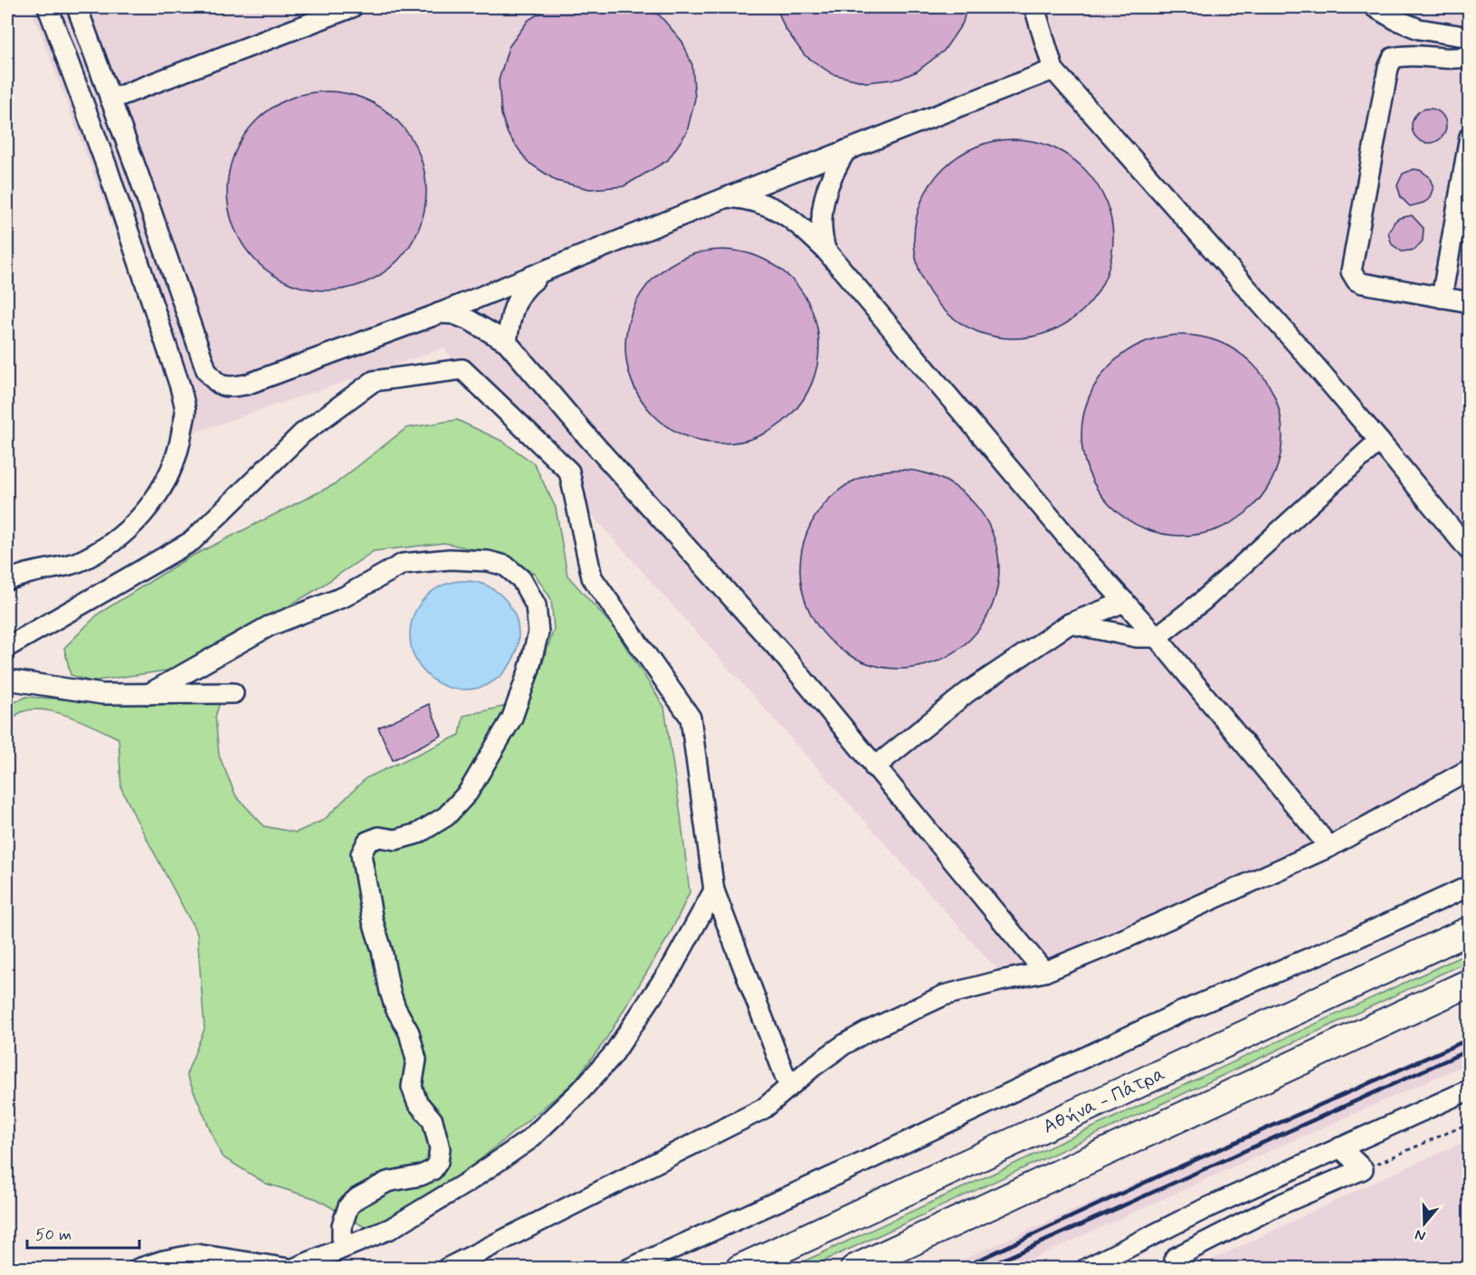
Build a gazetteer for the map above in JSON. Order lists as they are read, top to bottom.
{
  "streets": {
    "highway": ["Αθήνα - Πάτρα"]
  },
  "scale_bar": "50 m",
  "north": "bottom"
}
